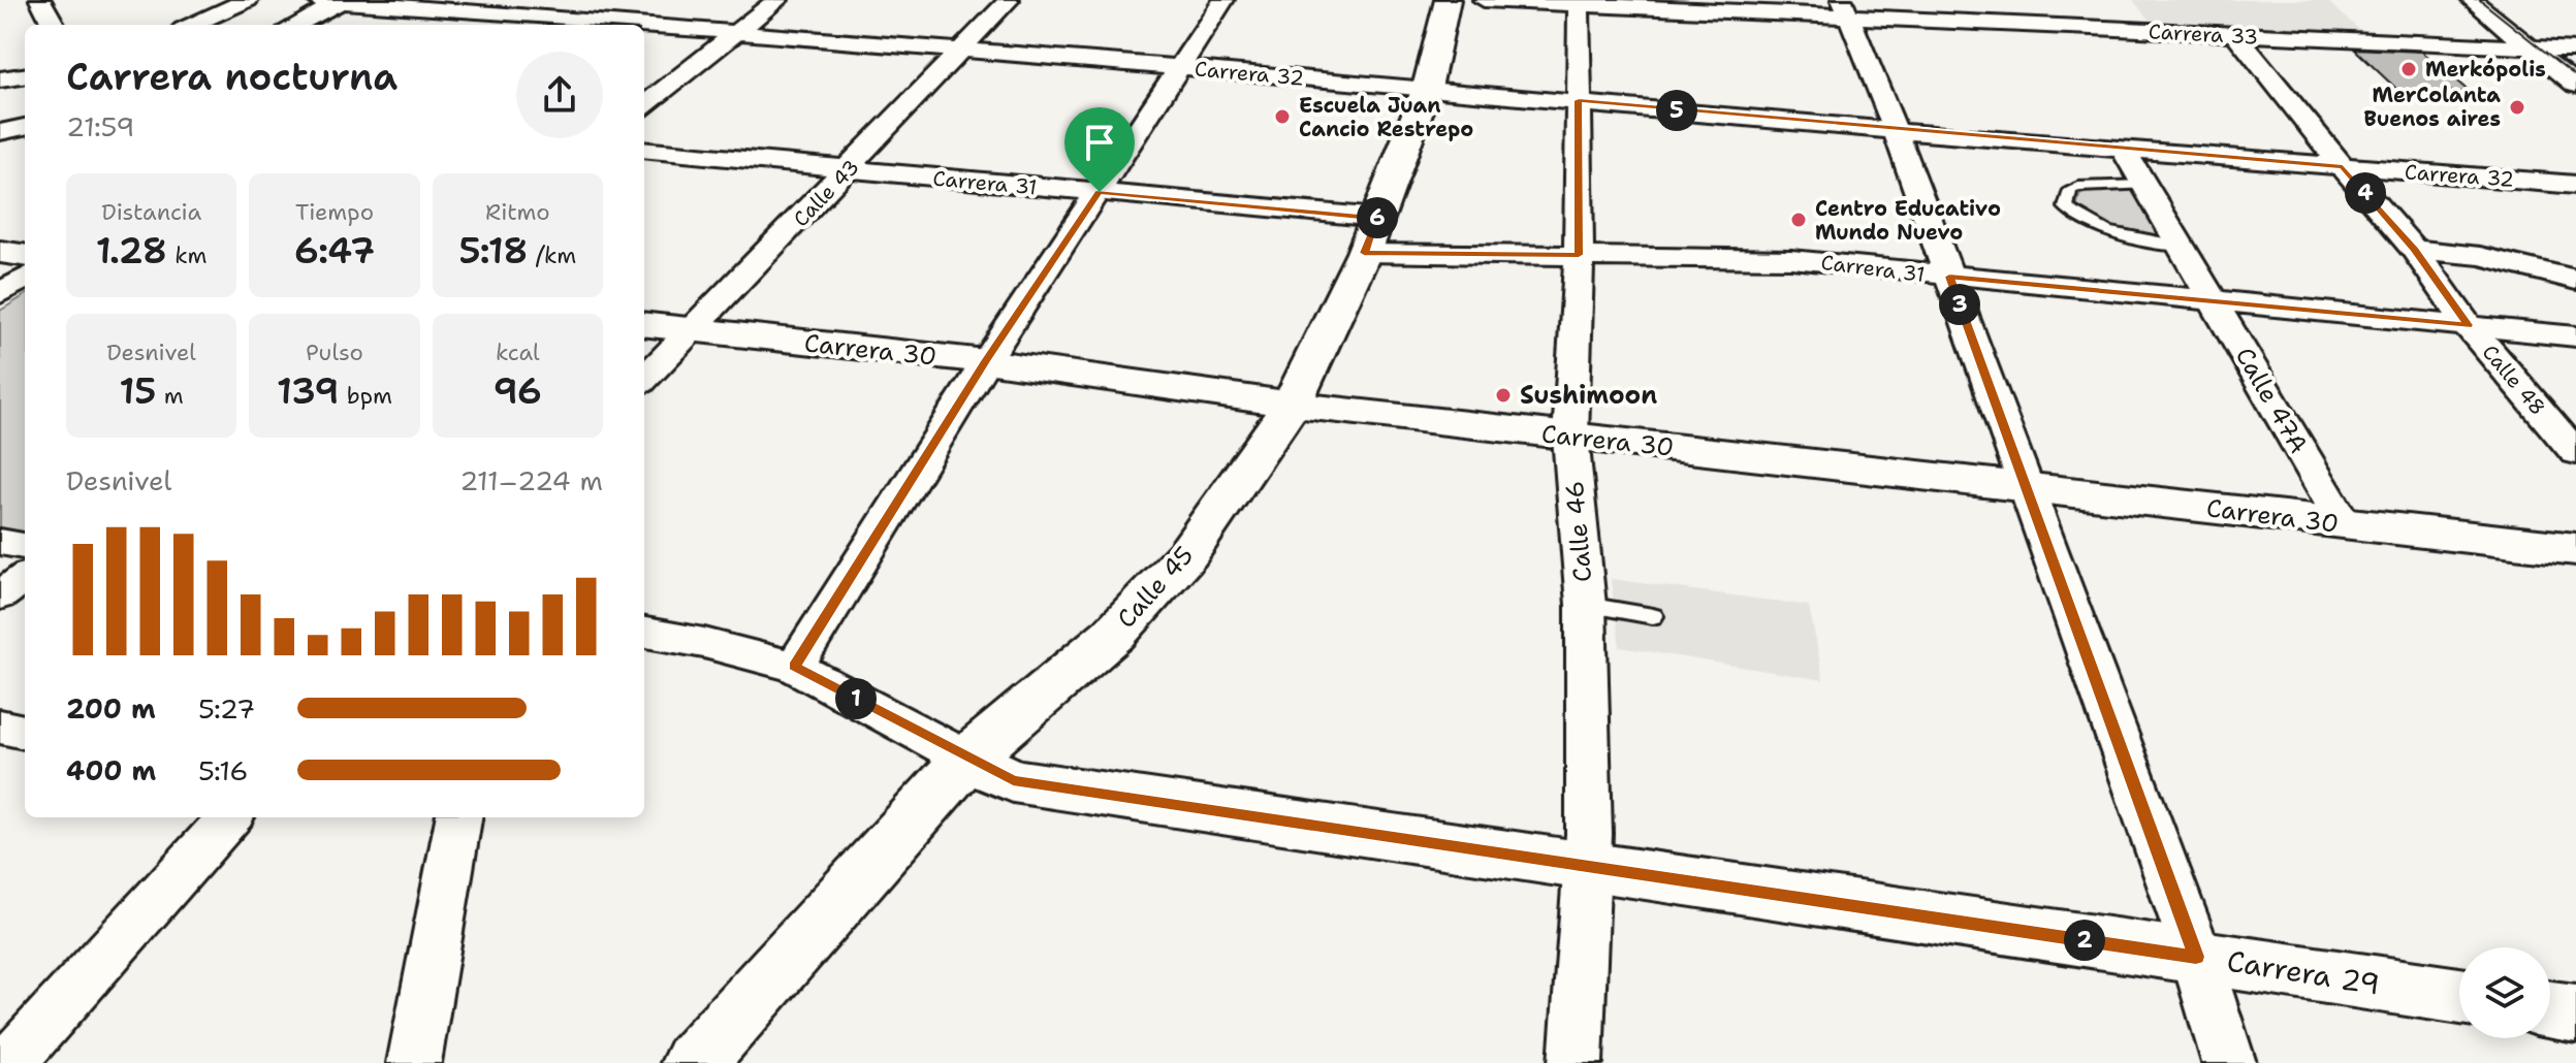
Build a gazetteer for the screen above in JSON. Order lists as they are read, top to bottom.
{
  "streets": {
    "main road": ["Carrera 30", "Calle 45", "Carrera 29"],
    "street": [
      "Carrera 33",
      "Carrera 32",
      "Carrera 31",
      "Calle 43",
      "Calle 48",
      "Calle 47A",
      "Calle 46"
    ]
  },
  "crossings": [
    ["Carrera 33", "Calle 48"],
    ["Carrera 33", "Calle 46"],
    ["Carrera 32", "Calle 43"],
    ["Carrera 32", "Calle 48"],
    ["Carrera 32", "Calle 47A"],
    ["Carrera 32", "Calle 46"],
    ["Carrera 32", "Calle 45"],
    ["Carrera 31", "Calle 43"],
    ["Carrera 31", "Calle 48"],
    ["Carrera 31", "Calle 47A"],
    ["Carrera 31", "Calle 46"],
    ["Carrera 31", "Calle 45"],
    ["Calle 43", "Carrera 30"],
    ["Carrera 30", "Calle 47A"],
    ["Carrera 30", "Calle 46"],
    ["Carrera 30", "Calle 45"],
    ["Calle 46", "Carrera 29"],
    ["Calle 45", "Carrera 29"]
  ],
  "places": [
    "Merkópolis",
    "MerColanta Buenos aires",
    "Escuela Juan Cancio Restrepo",
    "Centro Educativo Mundo Nuevo",
    "Sushimoon"
  ],
  "page": {
    "heading": ["Carrera nocturna", "21:59"],
    "pins": [
      "5",
      "4",
      "6",
      "3",
      "1",
      "2"
    ],
    "stats": [
      ["Distancia", "1.28 km"],
      ["Tiempo", "6:47"],
      ["Ritmo", "5:18 /km"],
      ["Desnivel", "15 m"],
      ["Pulso", "139 bpm"],
      ["kcal", "96"]
    ],
    "chart": ["Desnivel", "211–224 m"],
    "list": [
      {
        "name": "200 m",
        "note": "5:27"
      },
      {
        "name": "400 m",
        "note": "5:16"
      }
    ]
  }
}
